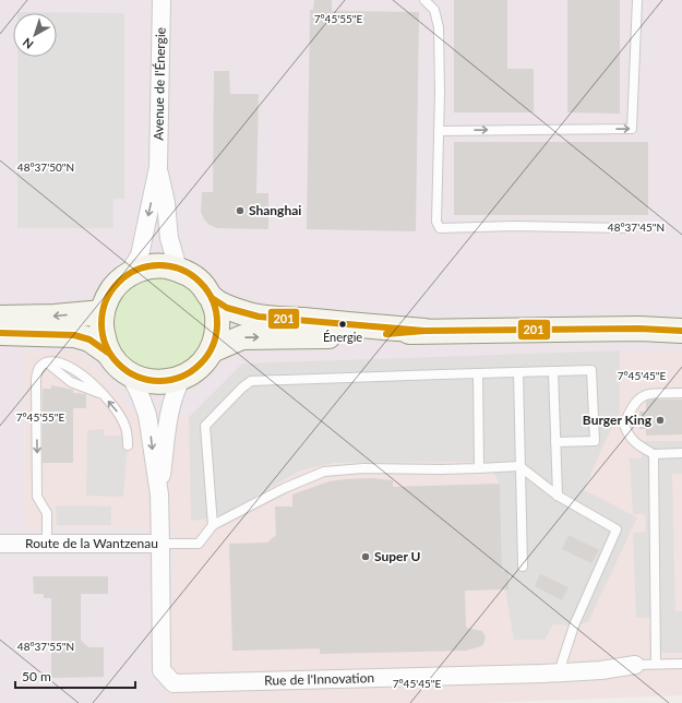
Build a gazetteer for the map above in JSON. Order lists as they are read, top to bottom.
{
  "streets": {
    "street": ["Avenue de l'Énergie", "Route de la Wantzenau", "Rue de l'Innovation"]
  },
  "crossings": [
    ["Avenue de l'Énergie", "Route de la Wantzenau"],
    ["Route de la Wantzenau", "Rue de l'Innovation"]
  ],
  "places": [
    "Shanghai",
    "Énergie",
    "Burger King",
    "Super U"
  ],
  "lines": ["transit line 201"],
  "scale_bar": "50 m",
  "north": "bottom left",
  "coordinates": [
    "7°45'55\"E",
    "48°37'50\"N",
    "48°37'45\"N",
    "7°45'45\"E",
    "48°37'55\"N"
  ]
}
